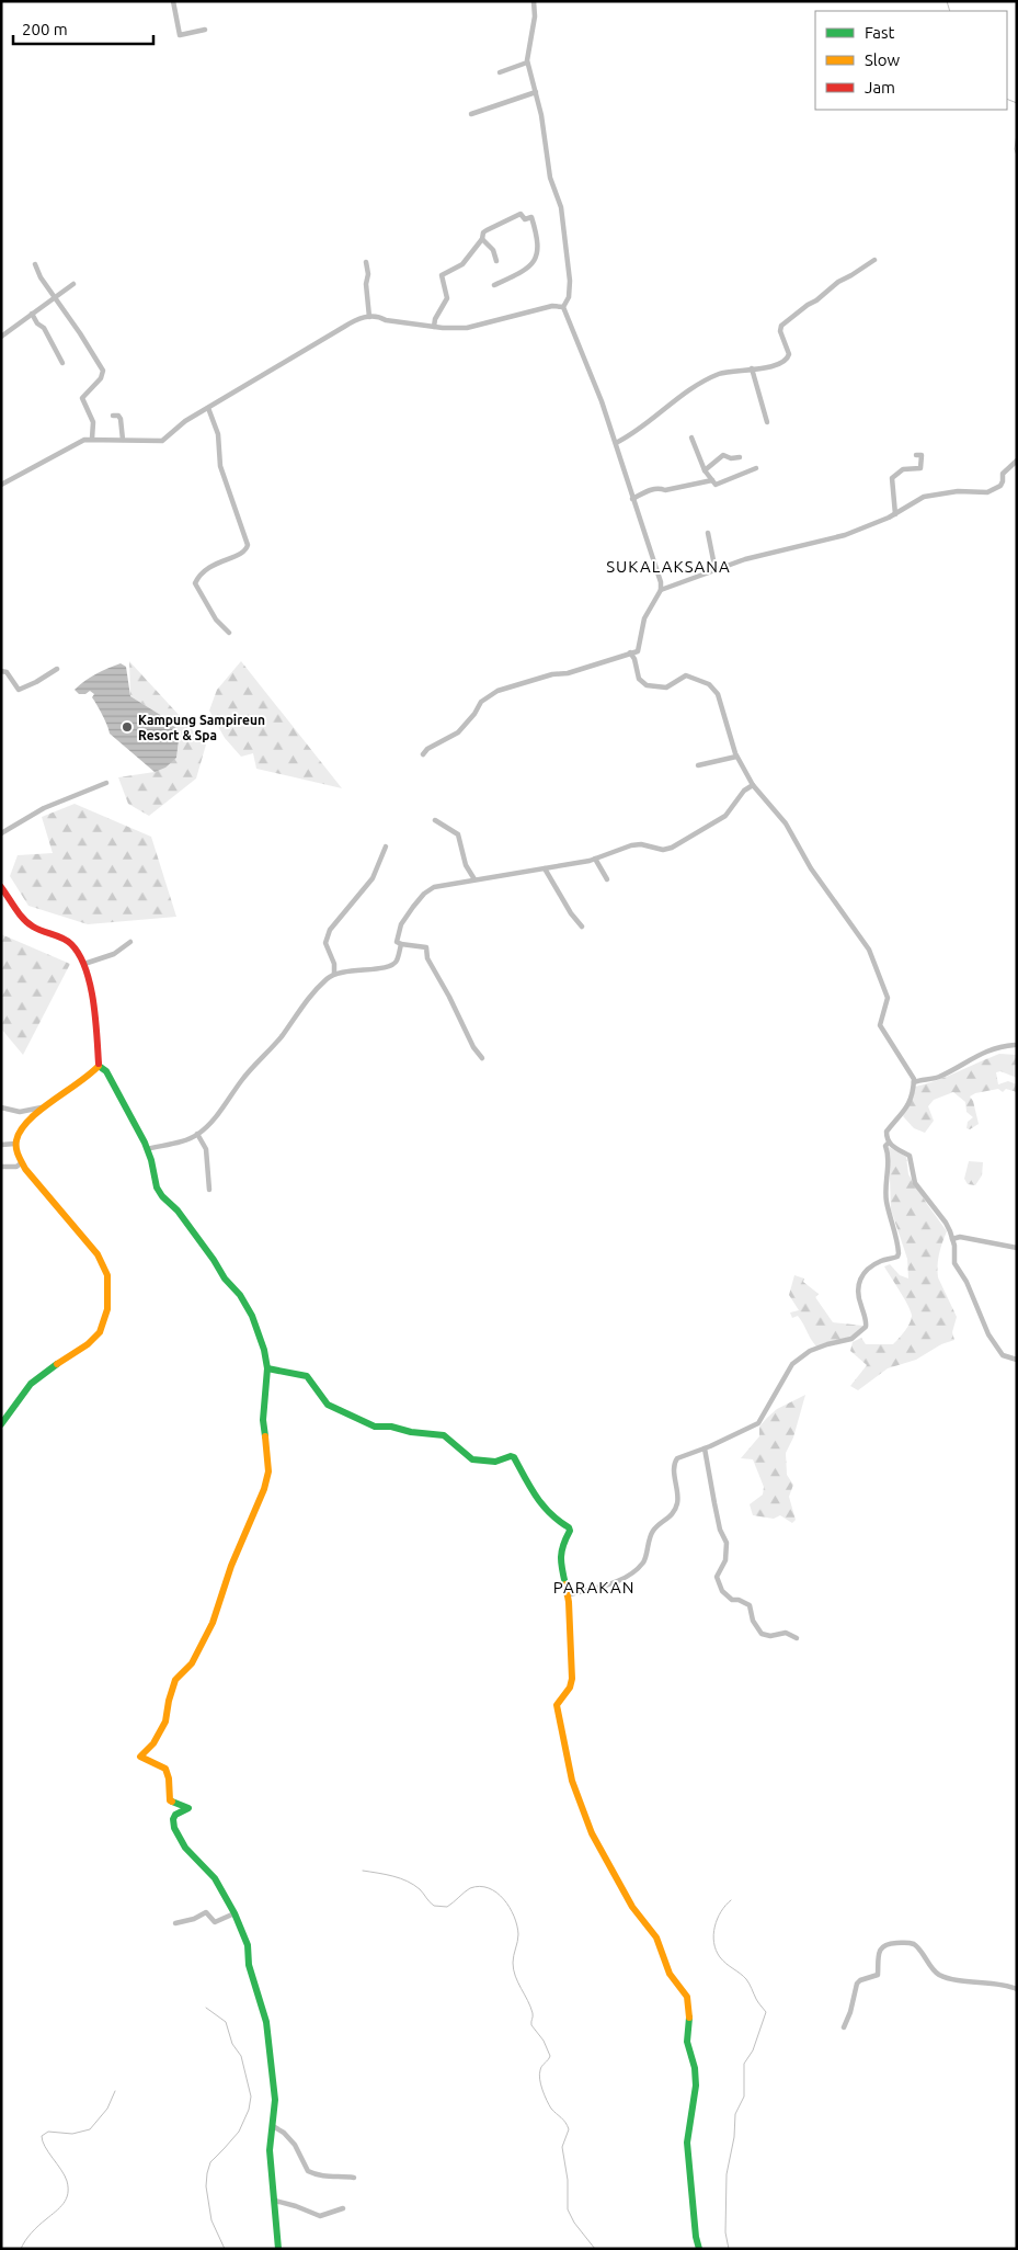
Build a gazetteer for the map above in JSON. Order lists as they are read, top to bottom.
{
  "districts": ["SUKALAKSANA", "PARAKAN"],
  "places": ["Kampung Sampireun Resort & Spa"],
  "legend": ["Fast", "Slow", "Jam"],
  "scale_bar": "200 m"
}
